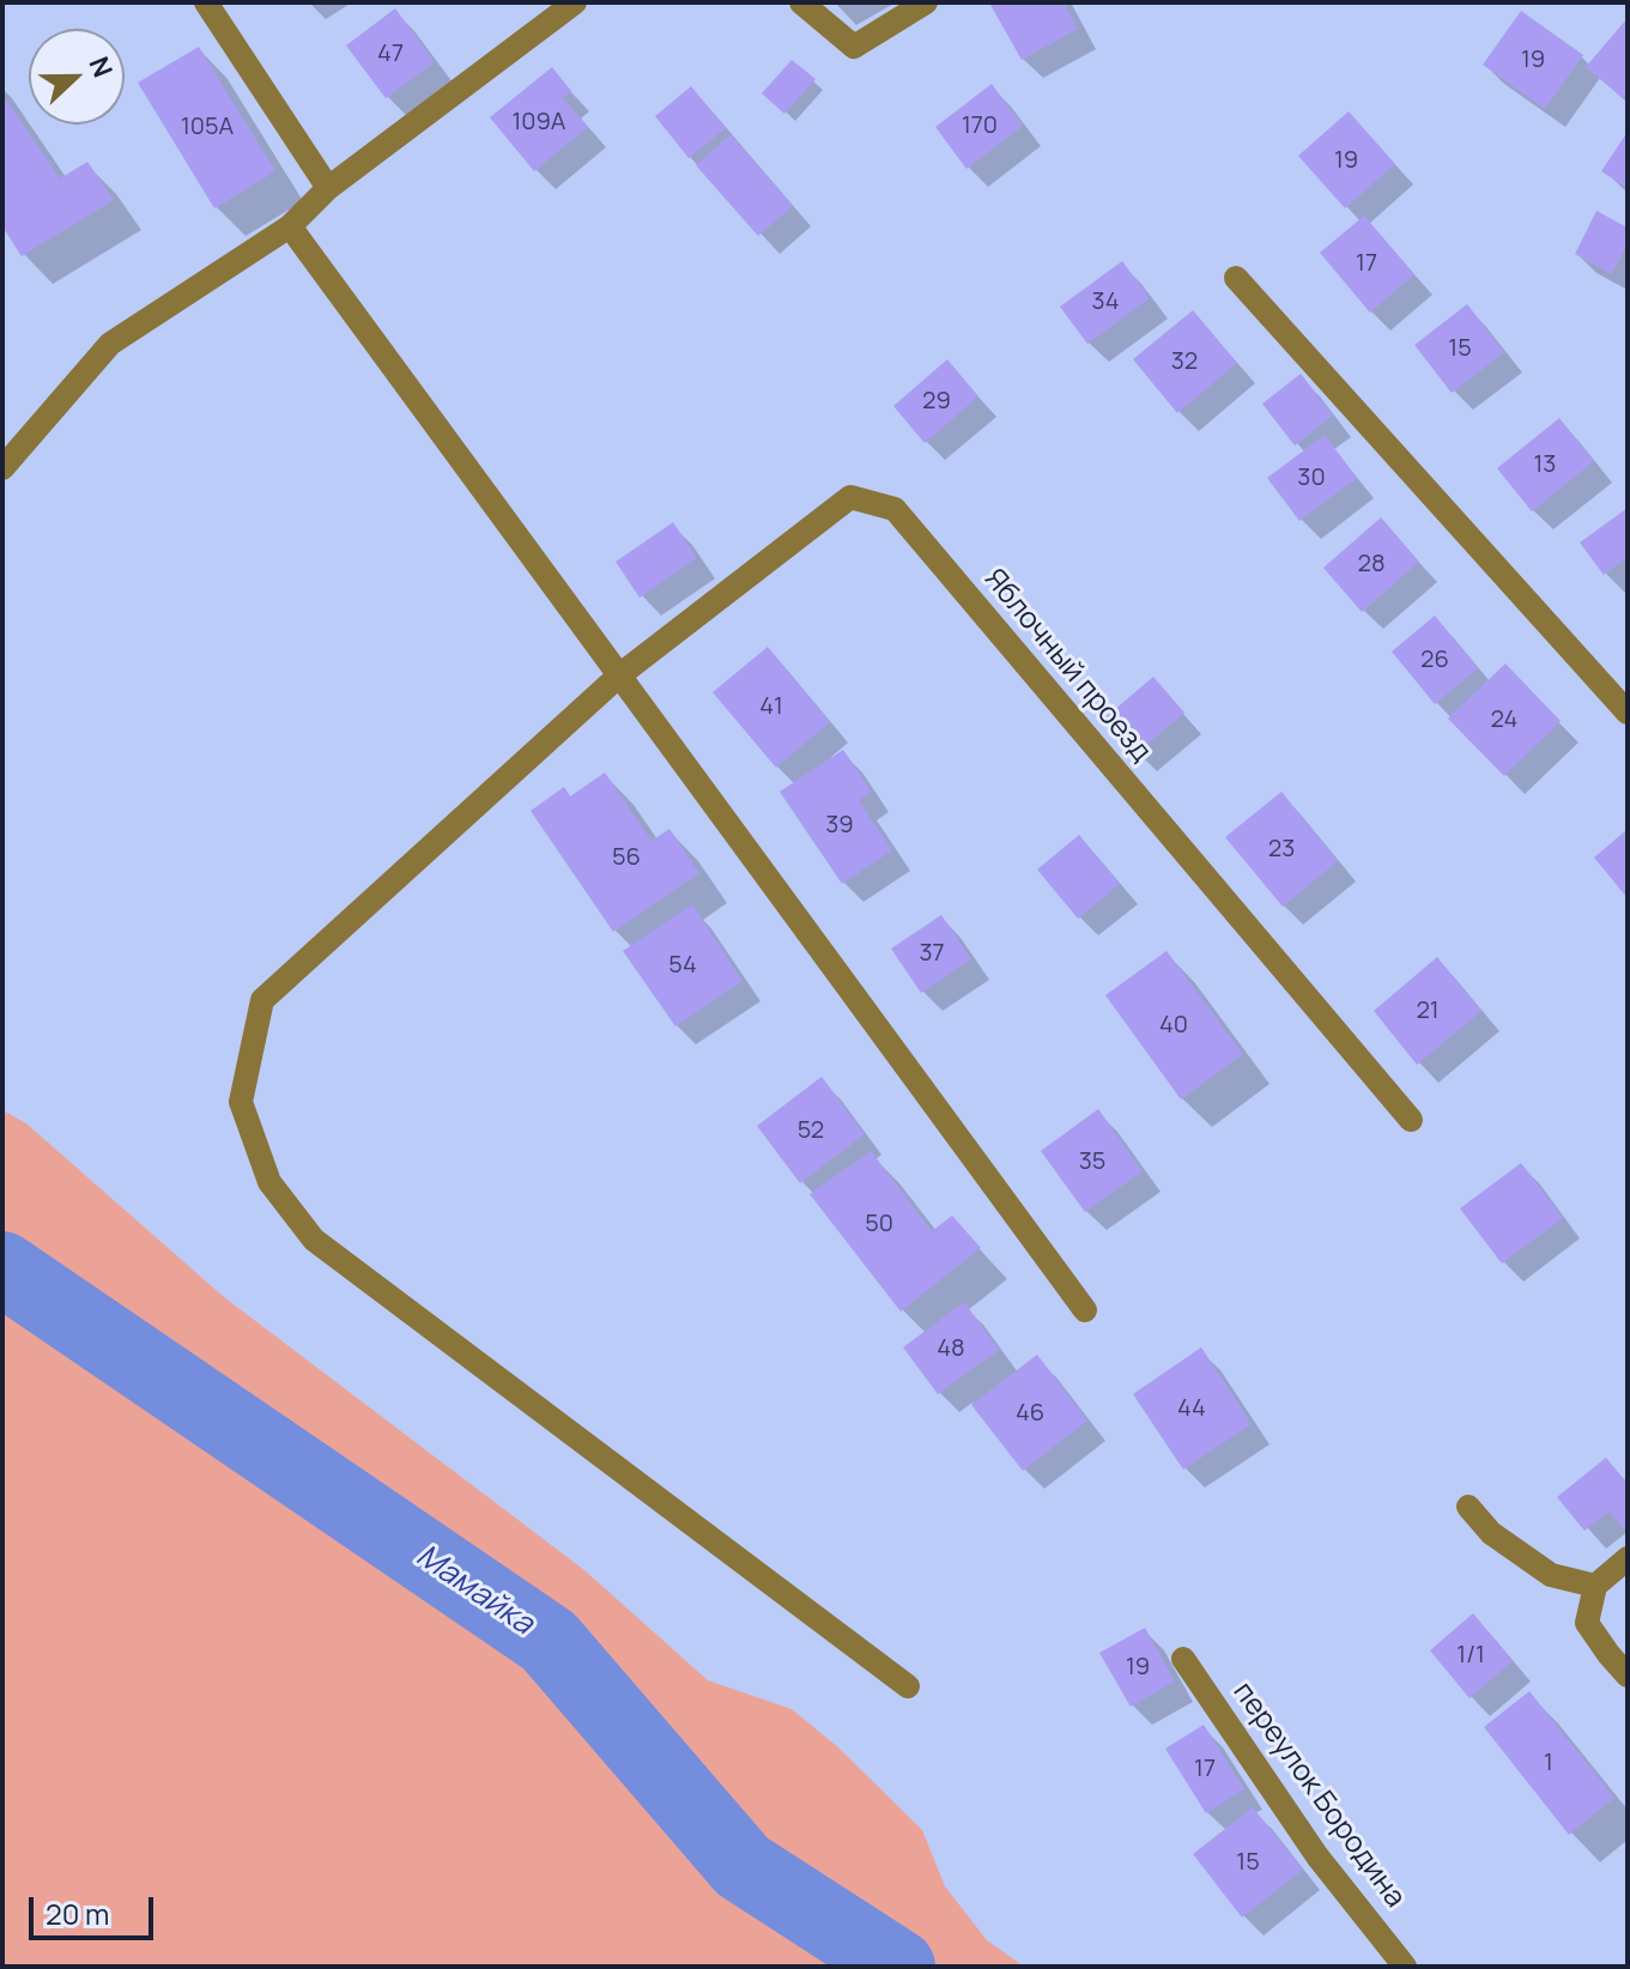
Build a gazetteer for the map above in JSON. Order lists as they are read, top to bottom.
{
  "streets": {
    "street": ["Яблочный проезд", "переулок Бородина"]
  },
  "water": ["Мамайка"],
  "house_numbers": [
    "47",
    "19",
    "109А",
    "170",
    "105А",
    "19",
    "17",
    "34",
    "15",
    "32",
    "29",
    "13",
    "30",
    "28",
    "26",
    "41",
    "24",
    "39",
    "23",
    "56",
    "37",
    "54",
    "21",
    "40",
    "52",
    "35",
    "50",
    "48",
    "44",
    "46",
    "1/1",
    "19",
    "1",
    "17",
    "15"
  ],
  "scale_bar": "20 m",
  "north": "right"
}
